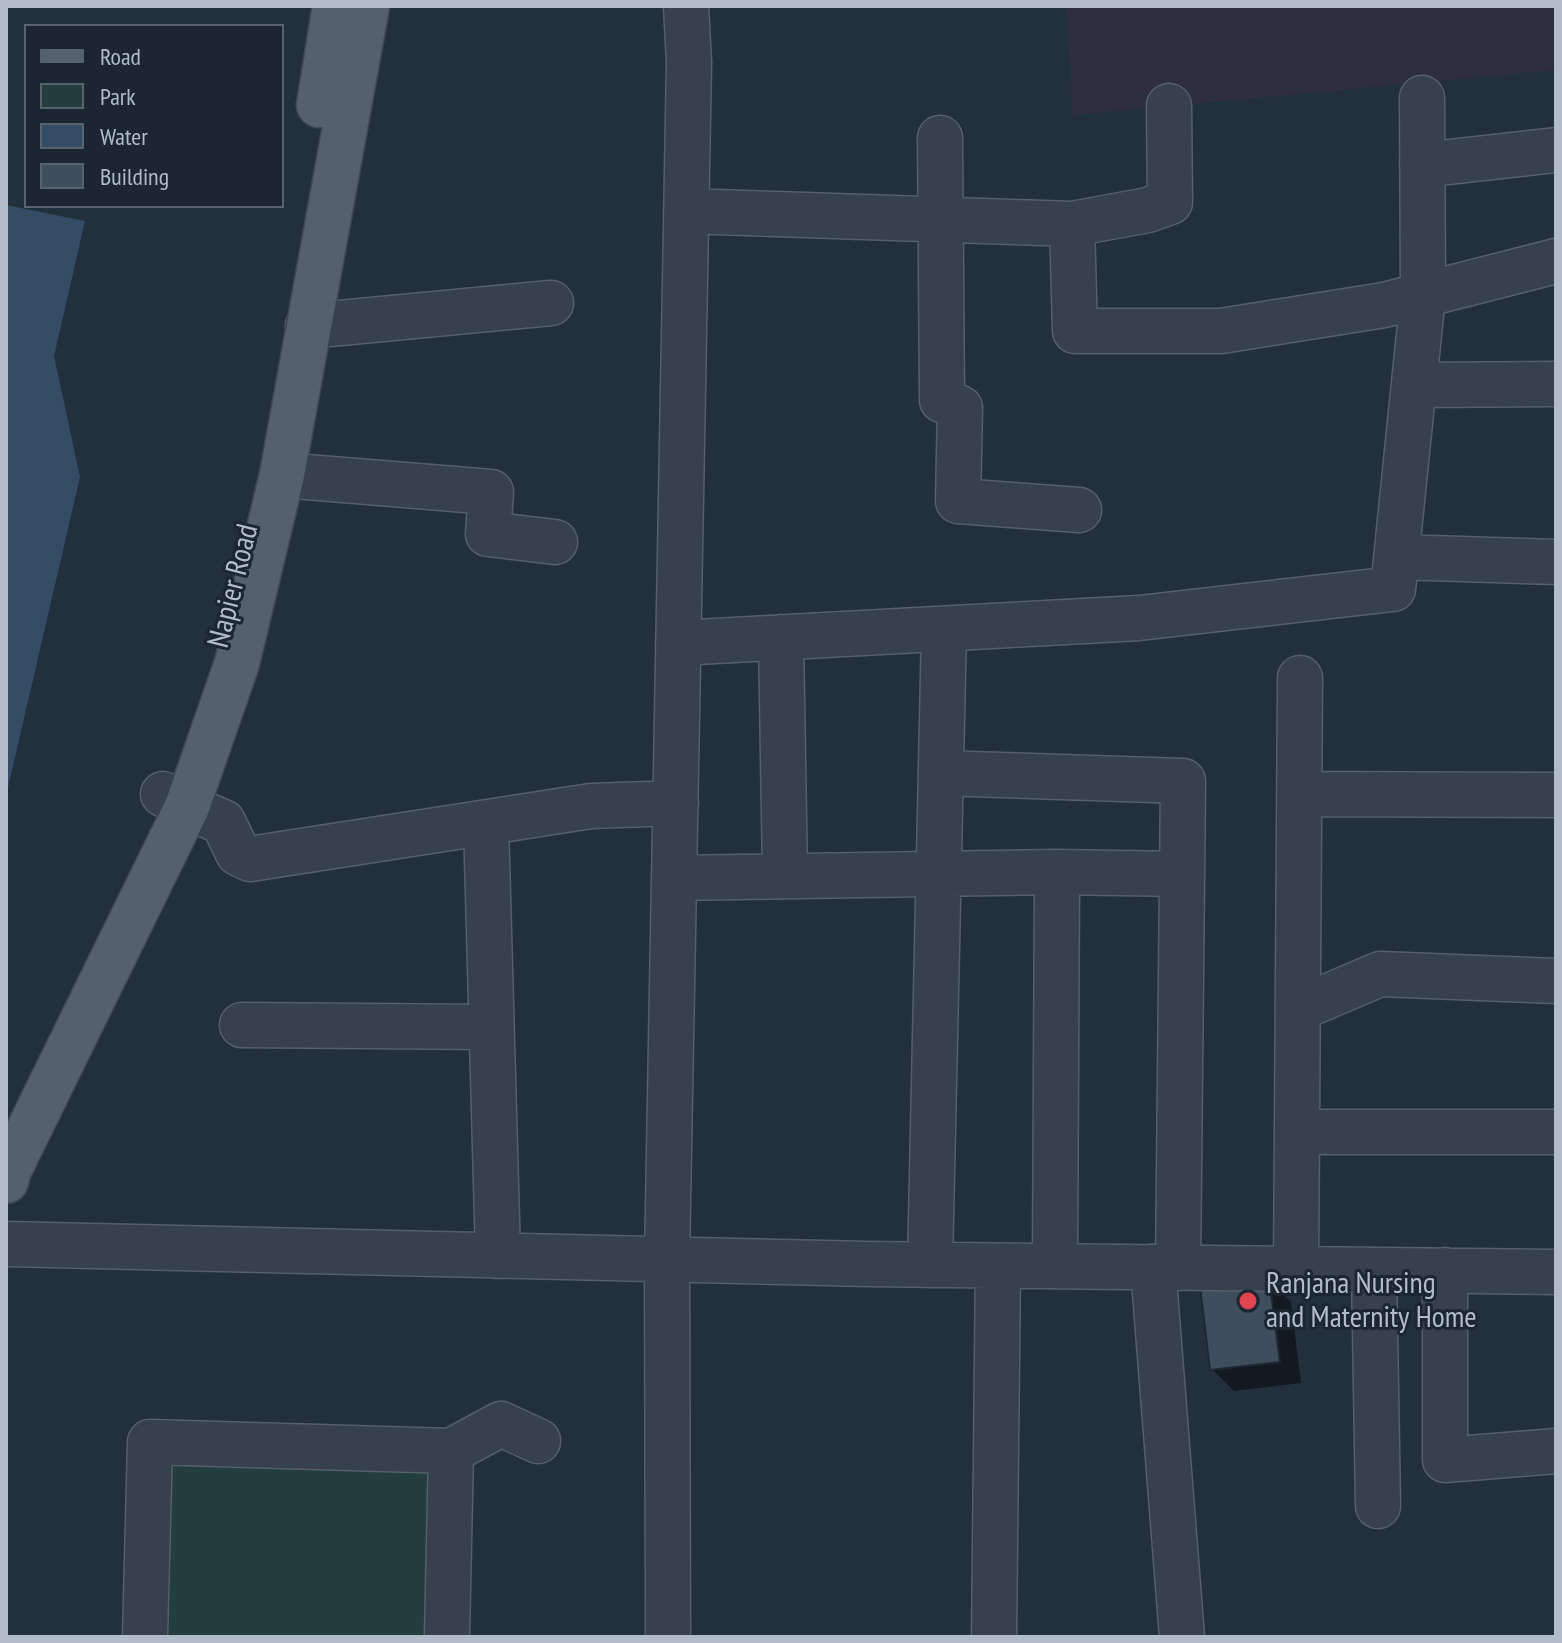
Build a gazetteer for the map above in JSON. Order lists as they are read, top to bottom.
{
  "streets": {
    "main road": ["Napier Road"]
  },
  "places": ["Ranjana Nursing and Maternity Home"],
  "legend": [
    "Road",
    "Park",
    "Water",
    "Building"
  ]
}
